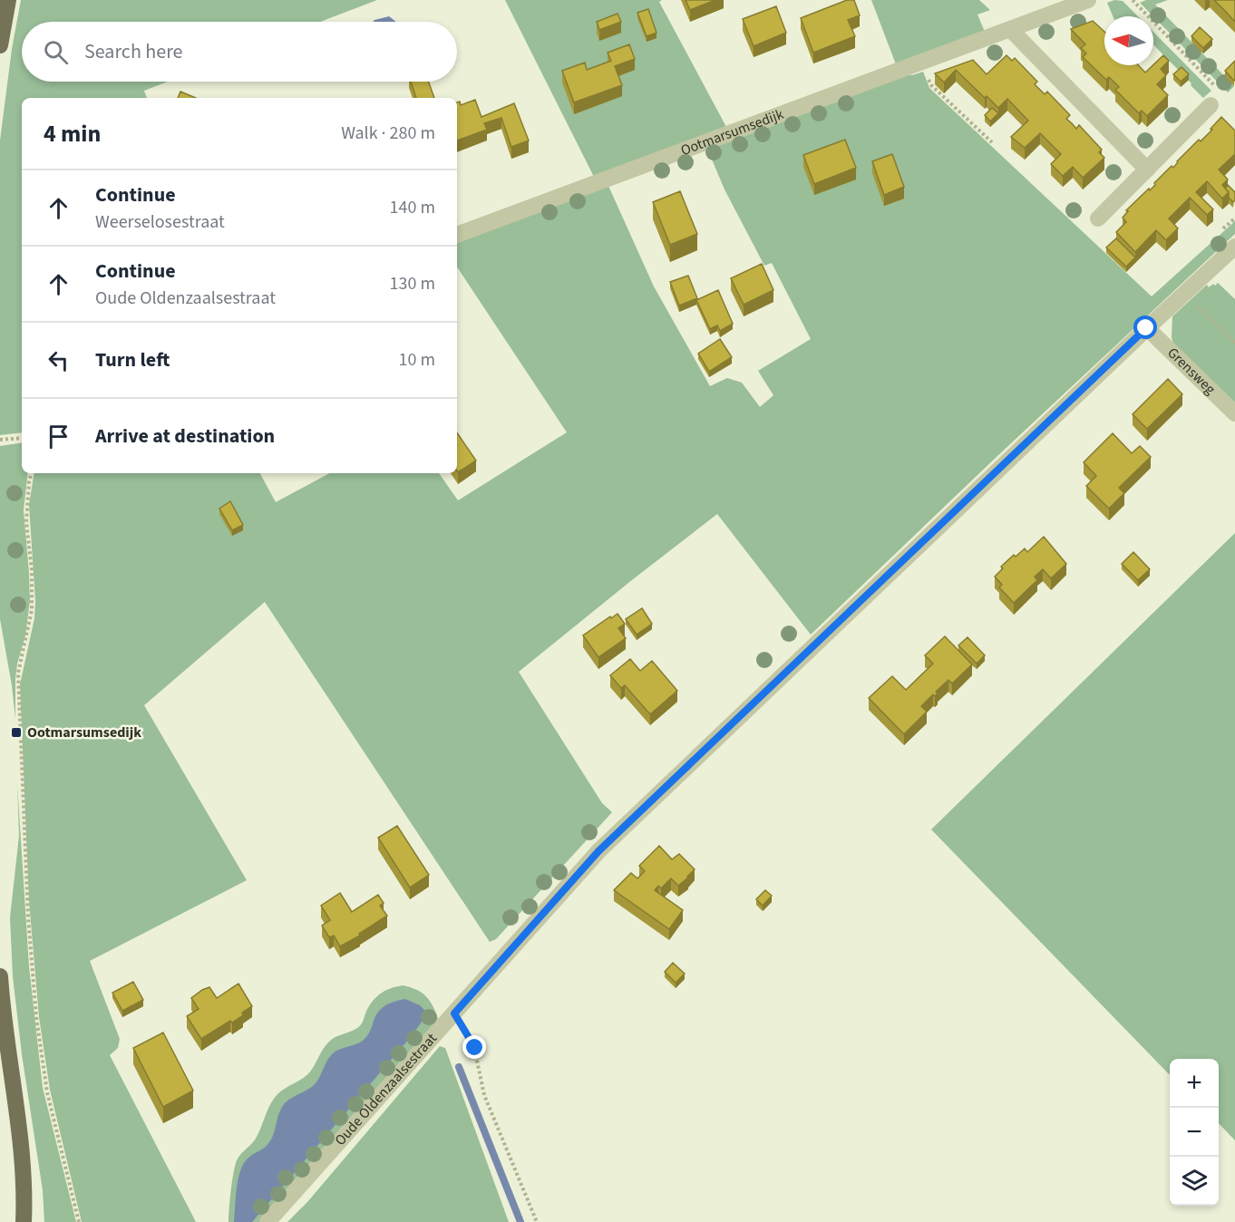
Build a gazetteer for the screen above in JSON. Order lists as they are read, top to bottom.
{
  "streets": {
    "street": ["Ootmarsumsedijk", "Grensweg", "Oude Oldenzaalsestraat"]
  },
  "crossings": [
    ["Grensweg", "Oude Oldenzaalsestraat"]
  ],
  "places": {
    "transit": ["Ootmarsumsedijk"]
  },
  "north": "left",
  "page": {
    "search": "Search here",
    "heading": ["4 min", "Walk · 280 m"],
    "list": [
      ["Continue", "Weerselosestraat", "140 m"],
      ["Continue", "Oude Oldenzaalsestraat", "130 m"],
      ["Turn left", "10 m"],
      "Arrive at destination"
    ],
    "map_buttons": ["+", "−"]
  }
}
